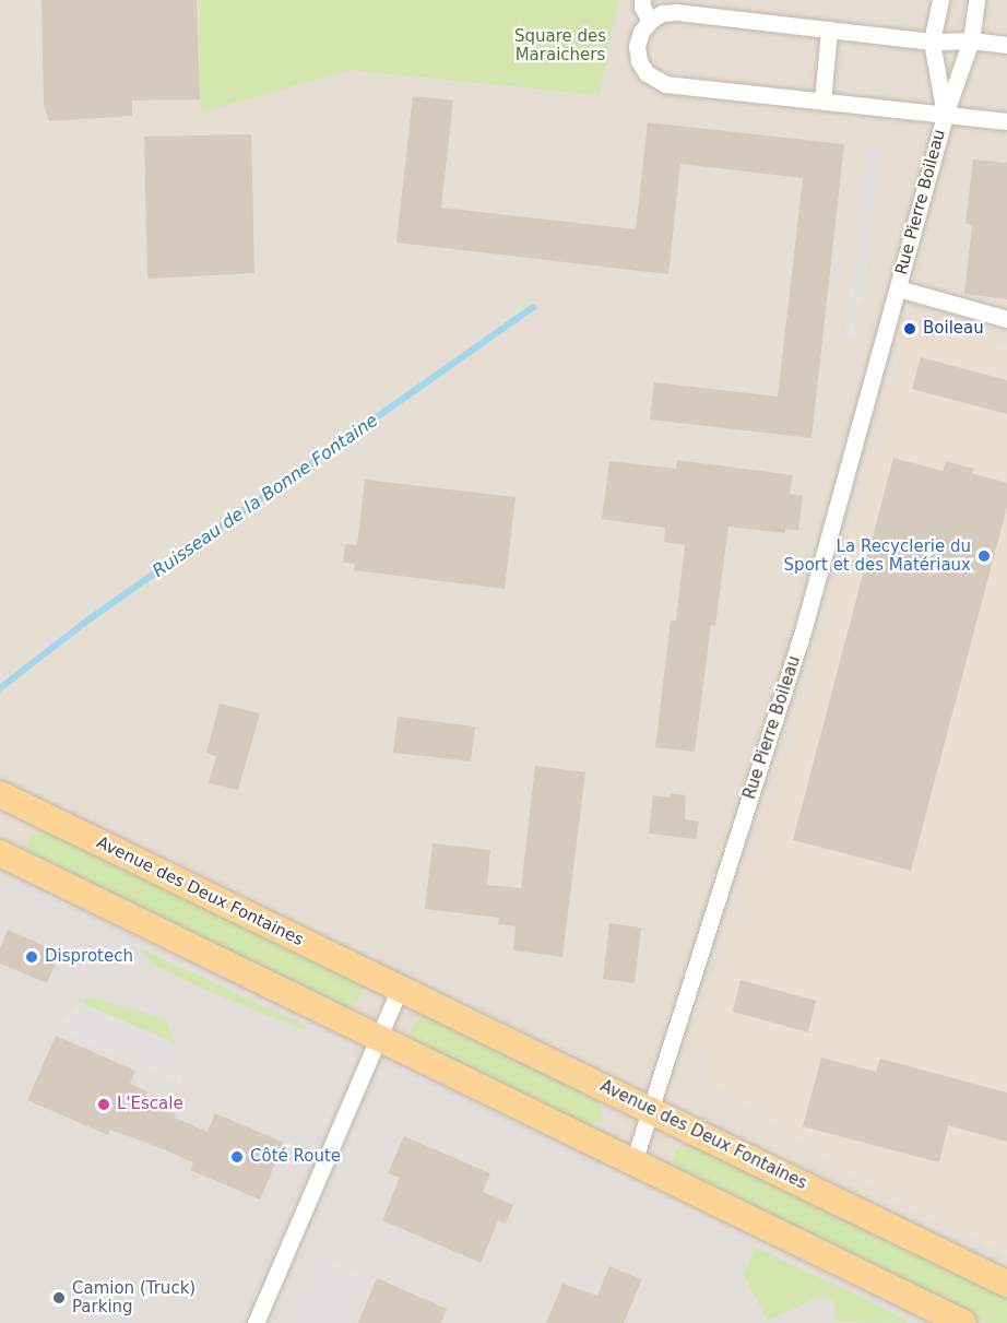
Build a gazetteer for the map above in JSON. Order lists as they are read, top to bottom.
{
  "streets": {
    "main road": ["Avenue des Deux Fontaines"],
    "street": ["Rue Pierre Boileau"]
  },
  "crossings": [
    ["Rue Pierre Boileau", "Avenue des Deux Fontaines"]
  ],
  "water": ["Ruisseau de la Bonne Fontaine"],
  "parks": ["Square des Maraichers"],
  "places": [
    "Boileau",
    "La Recyclerie du Sport et des Matériaux",
    "Disprotech",
    "L'Escale",
    "Côté Route",
    "Camion (Truck) Parking"
  ]
}
